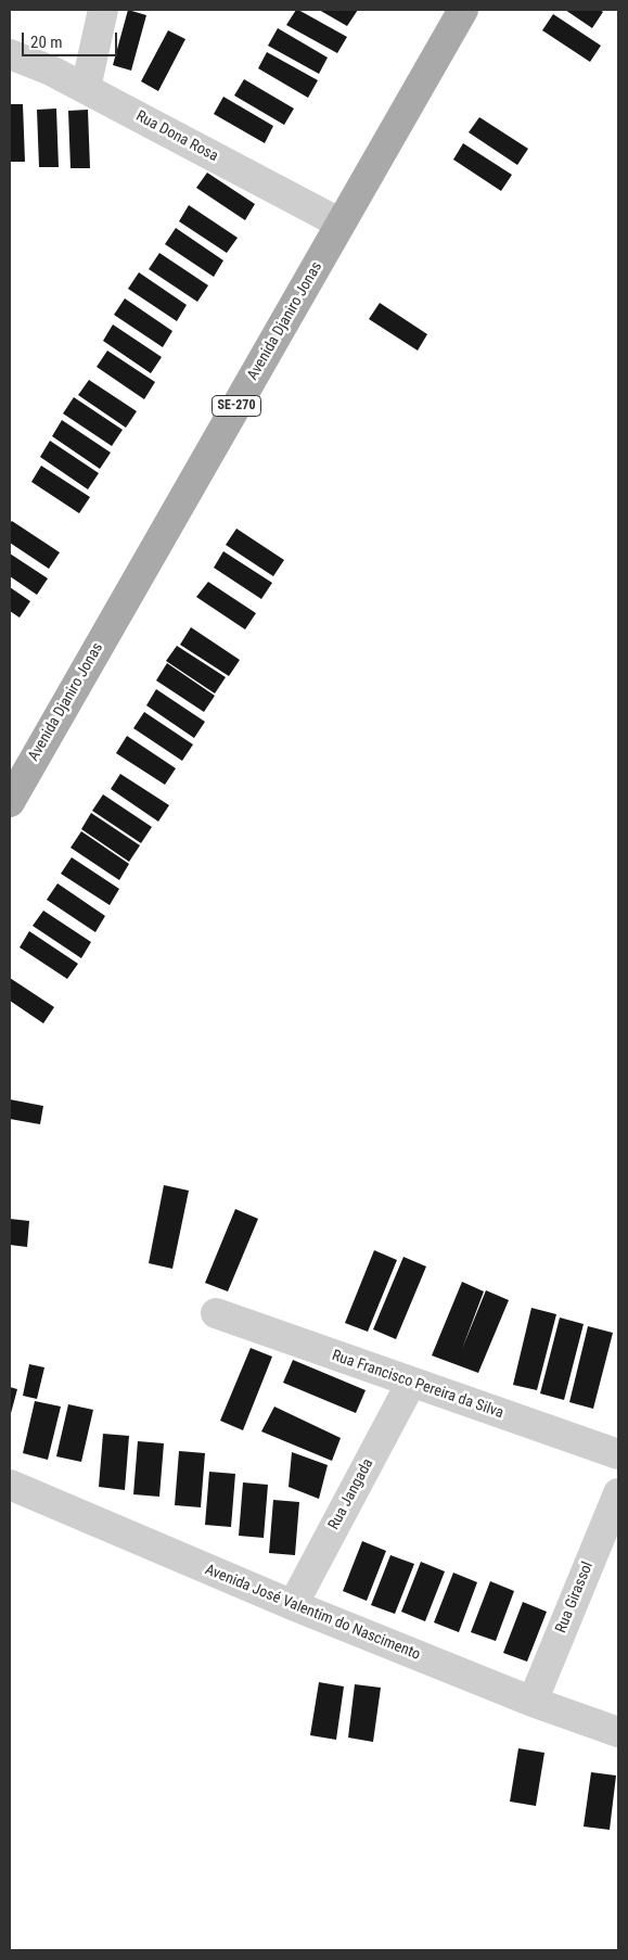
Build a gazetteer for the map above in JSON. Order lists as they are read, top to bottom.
{
  "streets": {
    "main road": ["Avenida Djaniro Jonas", "SE-270"],
    "street": [
      "Rua Dona Rosa",
      "Rua Francisco Pereira da Silva",
      "Rua Jangada",
      "Rua Girassol",
      "Avenida José Valentim do Nascimento"
    ]
  },
  "crossings": [
    ["Rua Dona Rosa", "Avenida Djaniro Jonas"],
    ["Rua Francisco Pereira da Silva", "Rua Jangada"],
    ["Rua Jangada", "Avenida José Valentim do Nascimento"],
    ["Rua Girassol", "Avenida José Valentim do Nascimento"]
  ],
  "scale_bar": "20 m"
}
